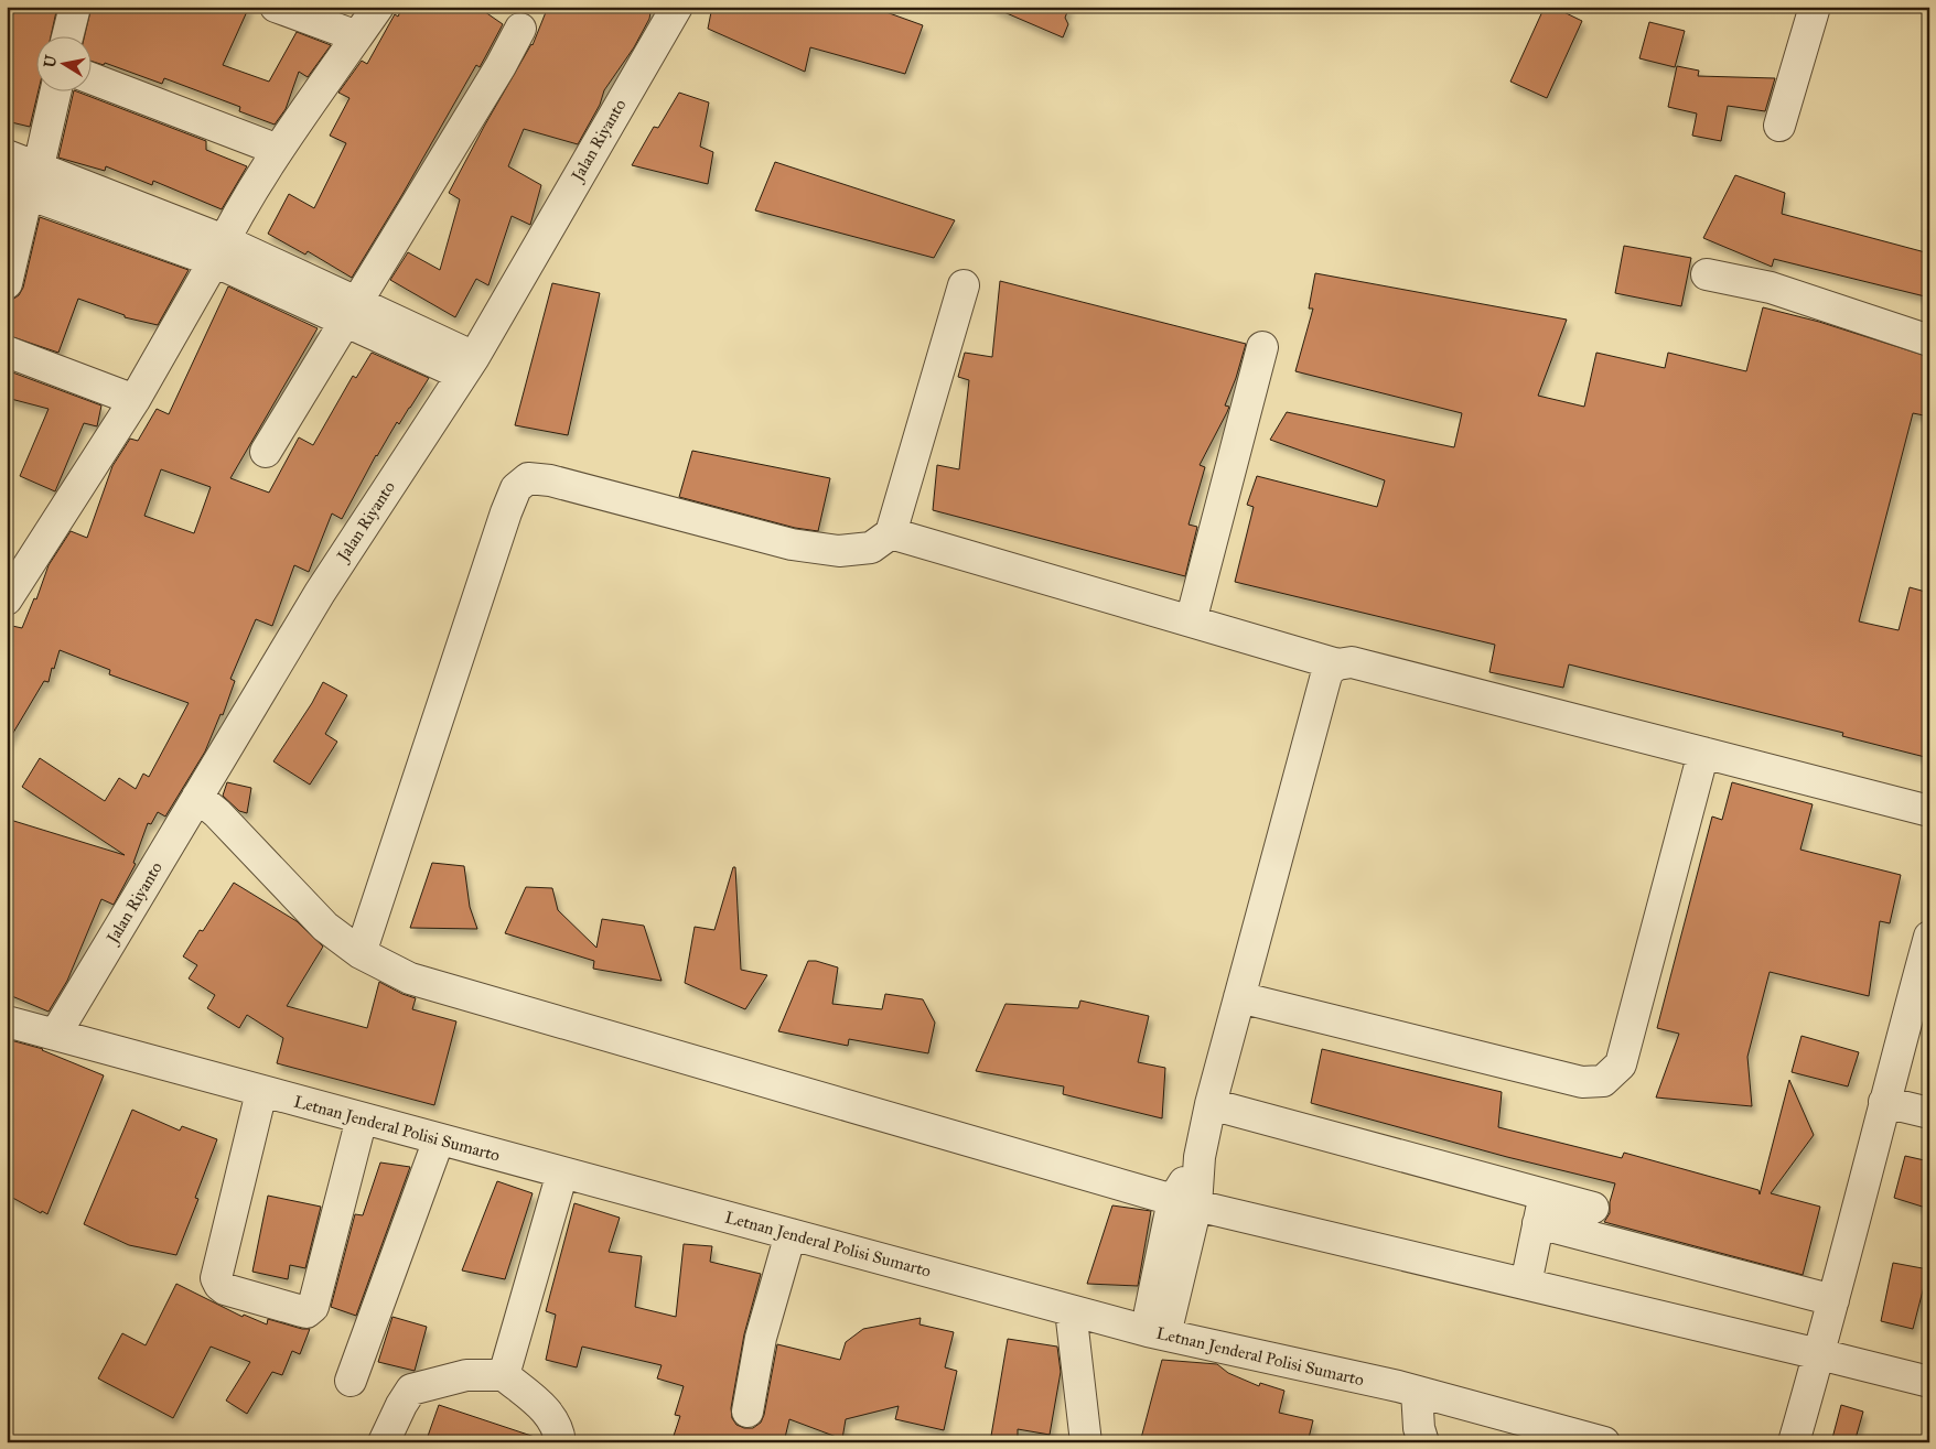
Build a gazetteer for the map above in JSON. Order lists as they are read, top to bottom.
{
  "streets": {
    "street": ["Jalan Riyanto", "Letnan Jenderal Polisi Sumarto"]
  },
  "crossings": [
    ["Jalan Riyanto", "Letnan Jenderal Polisi Sumarto"]
  ],
  "north": "left"
}
